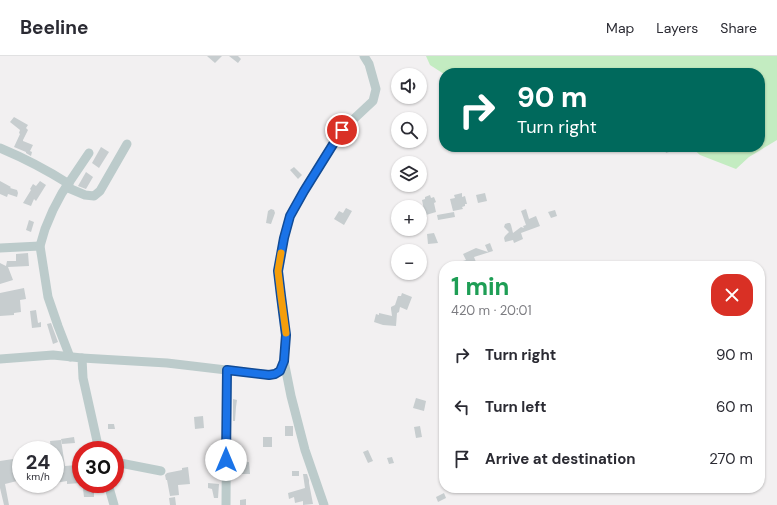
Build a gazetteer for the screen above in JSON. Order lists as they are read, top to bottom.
{
  "page": {
    "header": "Beeline",
    "nav": ["Map", "Layers", "Share"],
    "map_buttons": ["+", "−"],
    "turn": ["90 m", "Turn right"],
    "heading": ["1 min", "420 m · 20:01"],
    "list": [
      {
        "name": "Turn right",
        "value": "90 m"
      },
      {
        "name": "Turn left",
        "value": "60 m"
      },
      {
        "name": "Arrive at destination",
        "value": "270 m"
      }
    ],
    "speed": "24 km/h",
    "limit": "30"
  }
}
